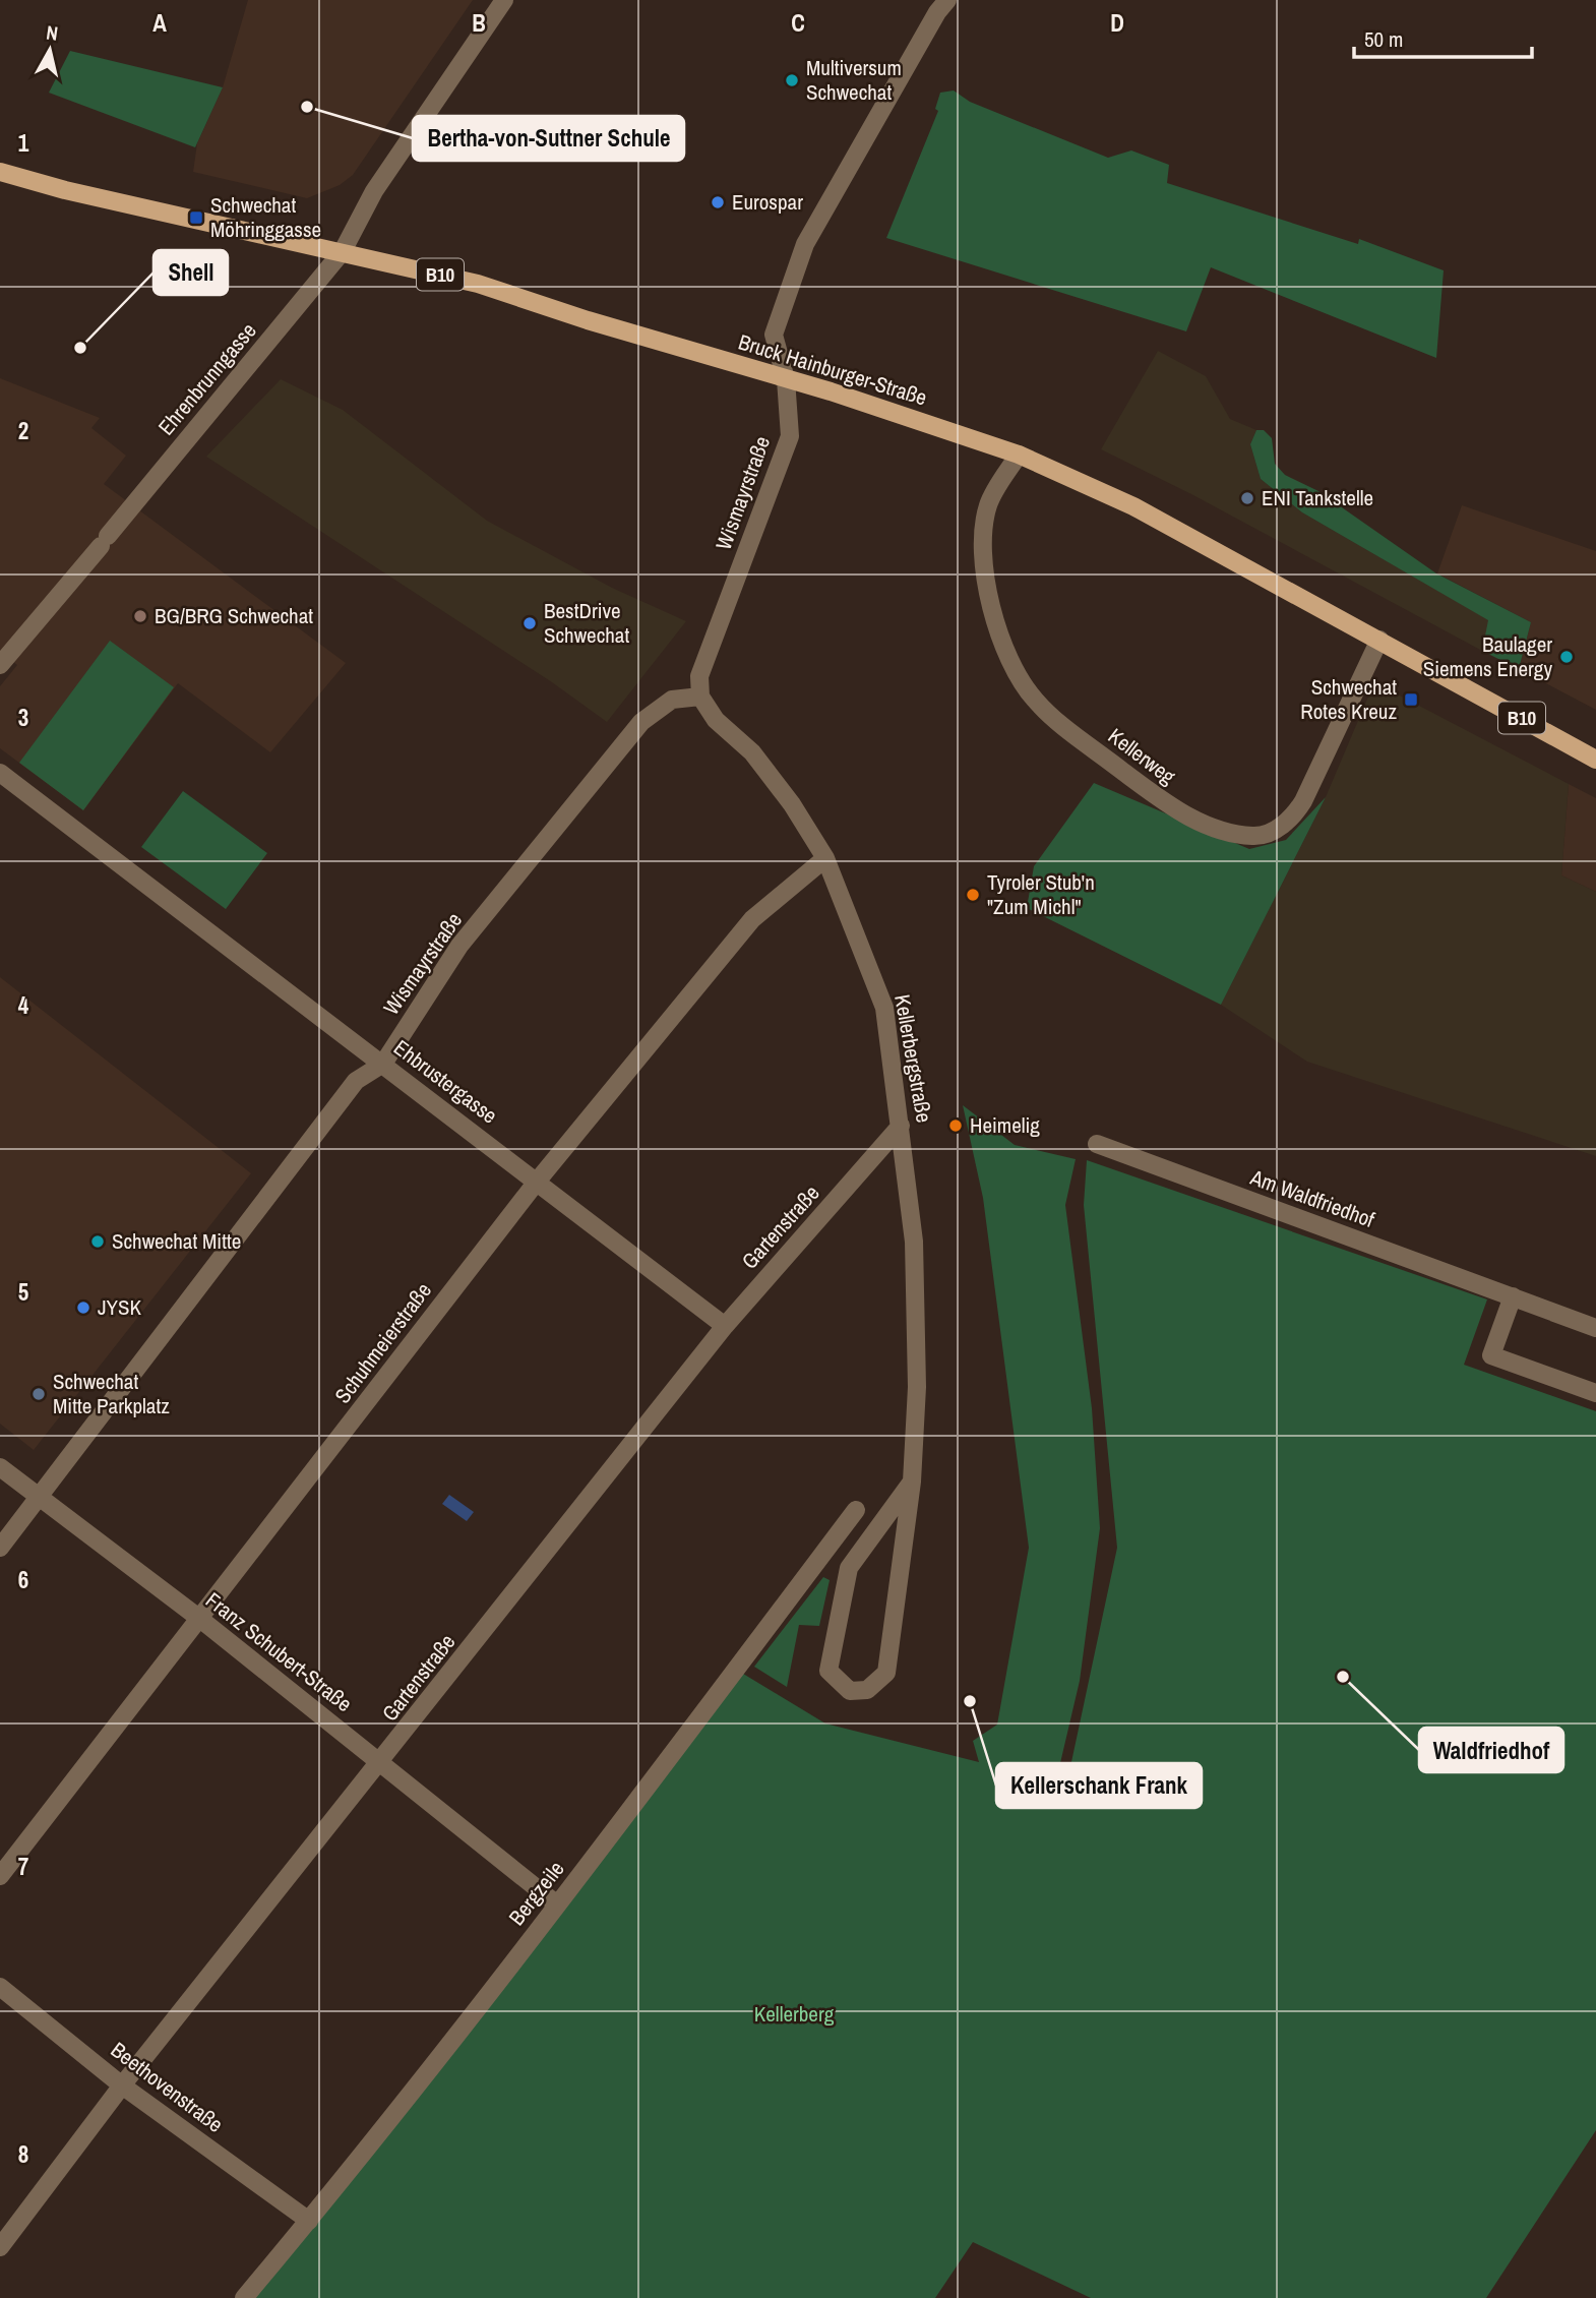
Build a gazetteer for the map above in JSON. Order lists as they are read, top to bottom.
{
  "streets": {
    "main road": ["B10", "Bruck Hainburger-Straße"],
    "street": [
      "Ehrenbrunngasse",
      "Wismayrstraße",
      "Kellerweg",
      "Kellerbergstraße",
      "Ehbrustergasse",
      "Am Waldfriedhof",
      "Gartenstraße",
      "Schuhmeierstraße",
      "Franz Schubert-Straße",
      "Bergzeile",
      "Beethovenstraße"
    ]
  },
  "crossings": [
    ["Bruck Hainburger-Straße", "Ehrenbrunngasse"],
    ["Bruck Hainburger-Straße", "Wismayrstraße"],
    ["Bruck Hainburger-Straße", "Kellerweg"],
    ["Wismayrstraße", "Kellerbergstraße"],
    ["Wismayrstraße", "Ehbrustergasse"],
    ["Wismayrstraße", "Franz Schubert-Straße"],
    ["Kellerbergstraße", "Gartenstraße"],
    ["Kellerbergstraße", "Schuhmeierstraße"],
    ["Ehbrustergasse", "Gartenstraße"],
    ["Ehbrustergasse", "Schuhmeierstraße"],
    ["Gartenstraße", "Franz Schubert-Straße"],
    ["Gartenstraße", "Beethovenstraße"],
    ["Schuhmeierstraße", "Franz Schubert-Straße"],
    ["Franz Schubert-Straße", "Bergzeile"],
    ["Bergzeile", "Beethovenstraße"]
  ],
  "parks": ["Kellerberg"],
  "places": {
    "other": [
      "Multiversum Schwechat",
      "Bertha-von-Suttner Schule",
      "Eurospar",
      "Shell",
      "ENI Tankstelle",
      "BG/BRG Schwechat",
      "BestDrive Schwechat",
      "Baulager Siemens Energy",
      "Tyroler Stub'n \"Zum Michl\"",
      "Heimelig",
      "Schwechat Mitte",
      "JYSK",
      "Schwechat Mitte Parkplatz",
      "Waldfriedhof",
      "Kellerschank Frank"
    ],
    "transit": ["Schwechat Möhringgasse", "Schwechat Rotes Kreuz"]
  },
  "scale_bar": "50 m",
  "north": "top",
  "grid": {
    "columns": [
      "A",
      "B",
      "C",
      "D"
    ],
    "rows": [
      "1",
      "2",
      "3",
      "4",
      "5",
      "6",
      "7",
      "8"
    ]
  }
}
